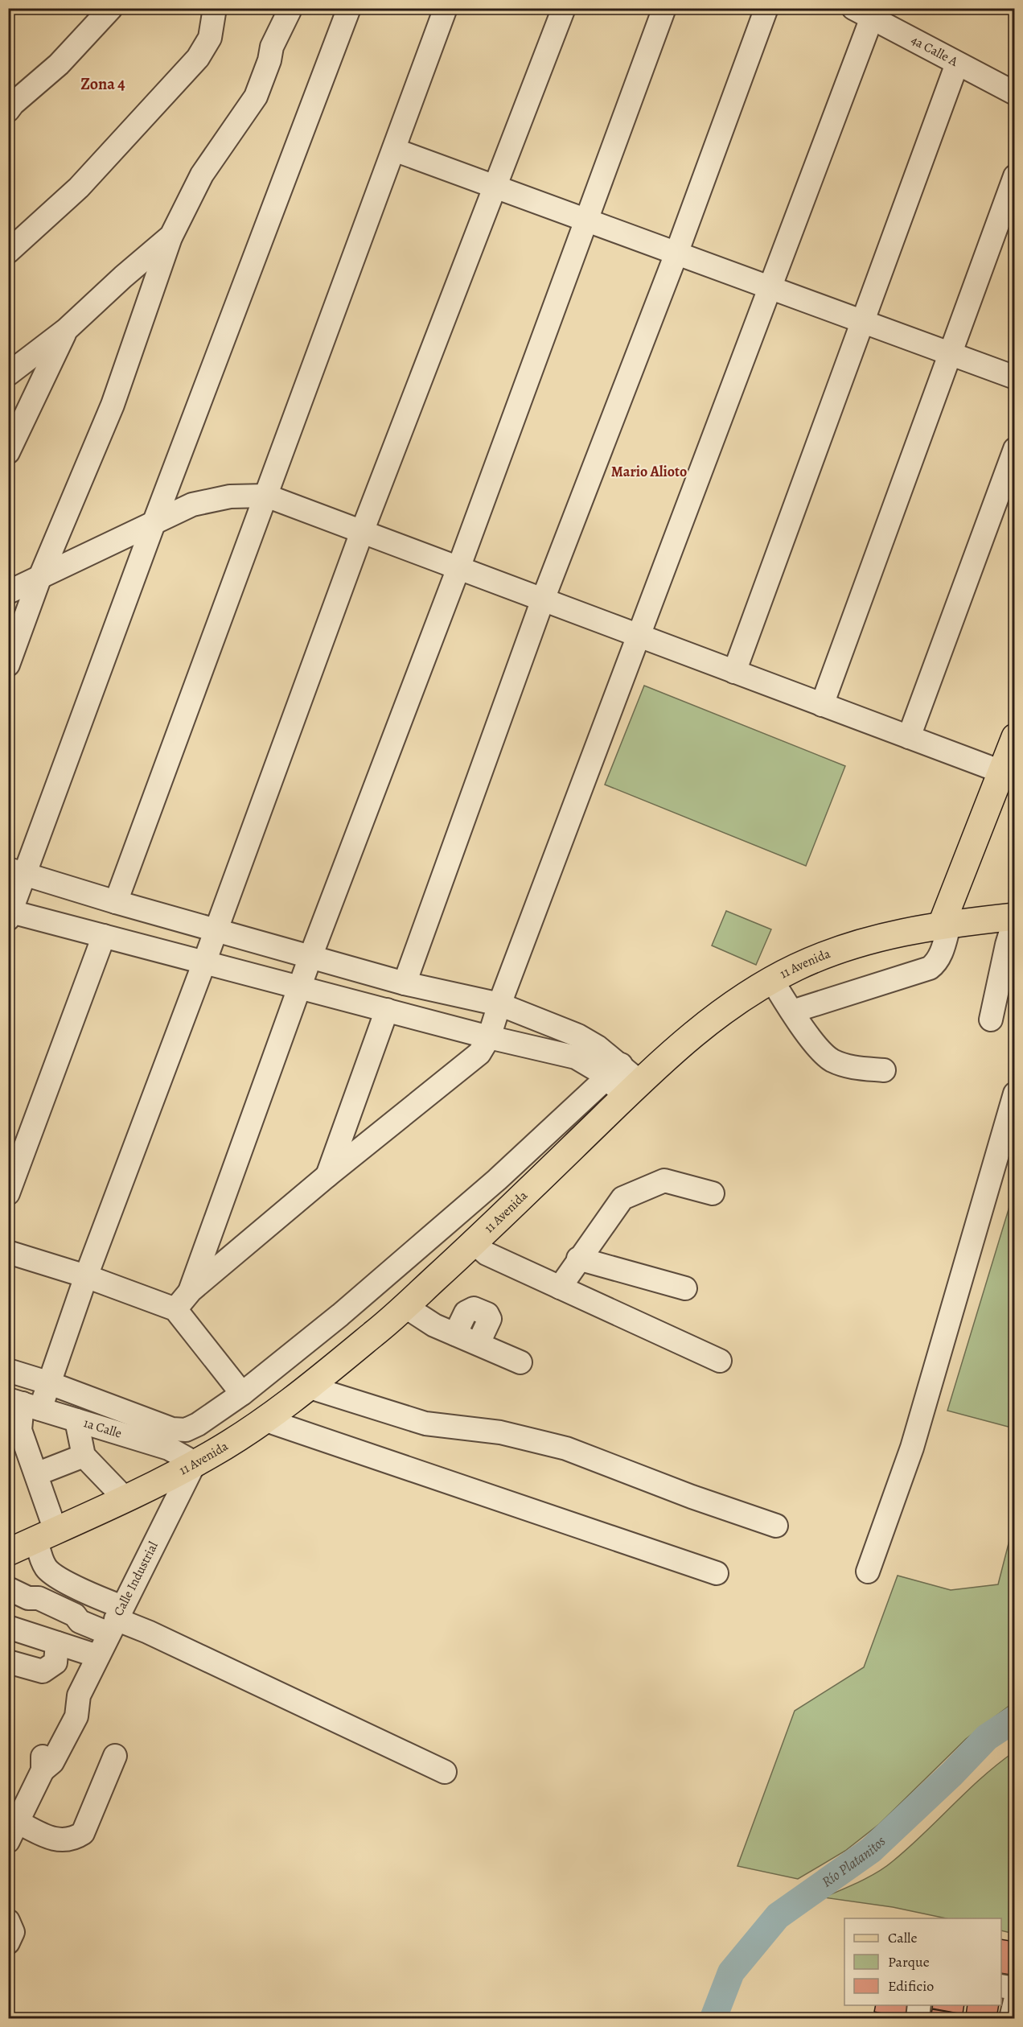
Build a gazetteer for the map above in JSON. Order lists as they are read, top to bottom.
{
  "streets": {
    "main road": ["11 Avenida"],
    "street": ["4a Calle A", "1a Calle", "Calle Industrial"]
  },
  "crossings": [
    ["11 Avenida", "1a Calle"],
    ["11 Avenida", "Calle Industrial"],
    ["1a Calle", "Calle Industrial"]
  ],
  "districts": ["Zona 4", "Mario Alioto"],
  "water": ["Río Platanitos"],
  "legend": ["Calle", "Parque", "Edificio"]
}
